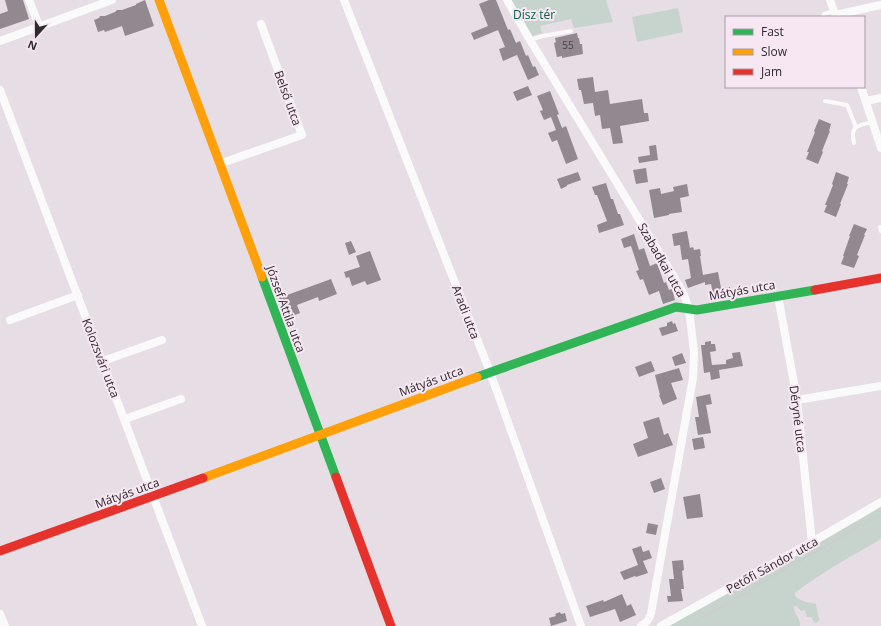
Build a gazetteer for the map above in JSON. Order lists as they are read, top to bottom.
{
  "streets": {
    "street": [
      "Belső utca",
      "Szabadkai utca",
      "Mátyás utca",
      "József Attila utca",
      "Aradi utca",
      "Kolozsvári utca",
      "Déryné utca",
      "Petőfi Sándor utca"
    ]
  },
  "crossings": [
    ["Belső utca", "József Attila utca"],
    ["Szabadkai utca", "Mátyás utca"],
    ["Mátyás utca", "József Attila utca"],
    ["Mátyás utca", "Aradi utca"],
    ["Mátyás utca", "Kolozsvári utca"],
    ["Mátyás utca", "Déryné utca"],
    ["Déryné utca", "Petőfi Sándor utca"]
  ],
  "parks": ["Dísz tér"],
  "house_numbers": ["55"],
  "legend": ["Fast", "Slow", "Jam"],
  "north": "bottom"
}
